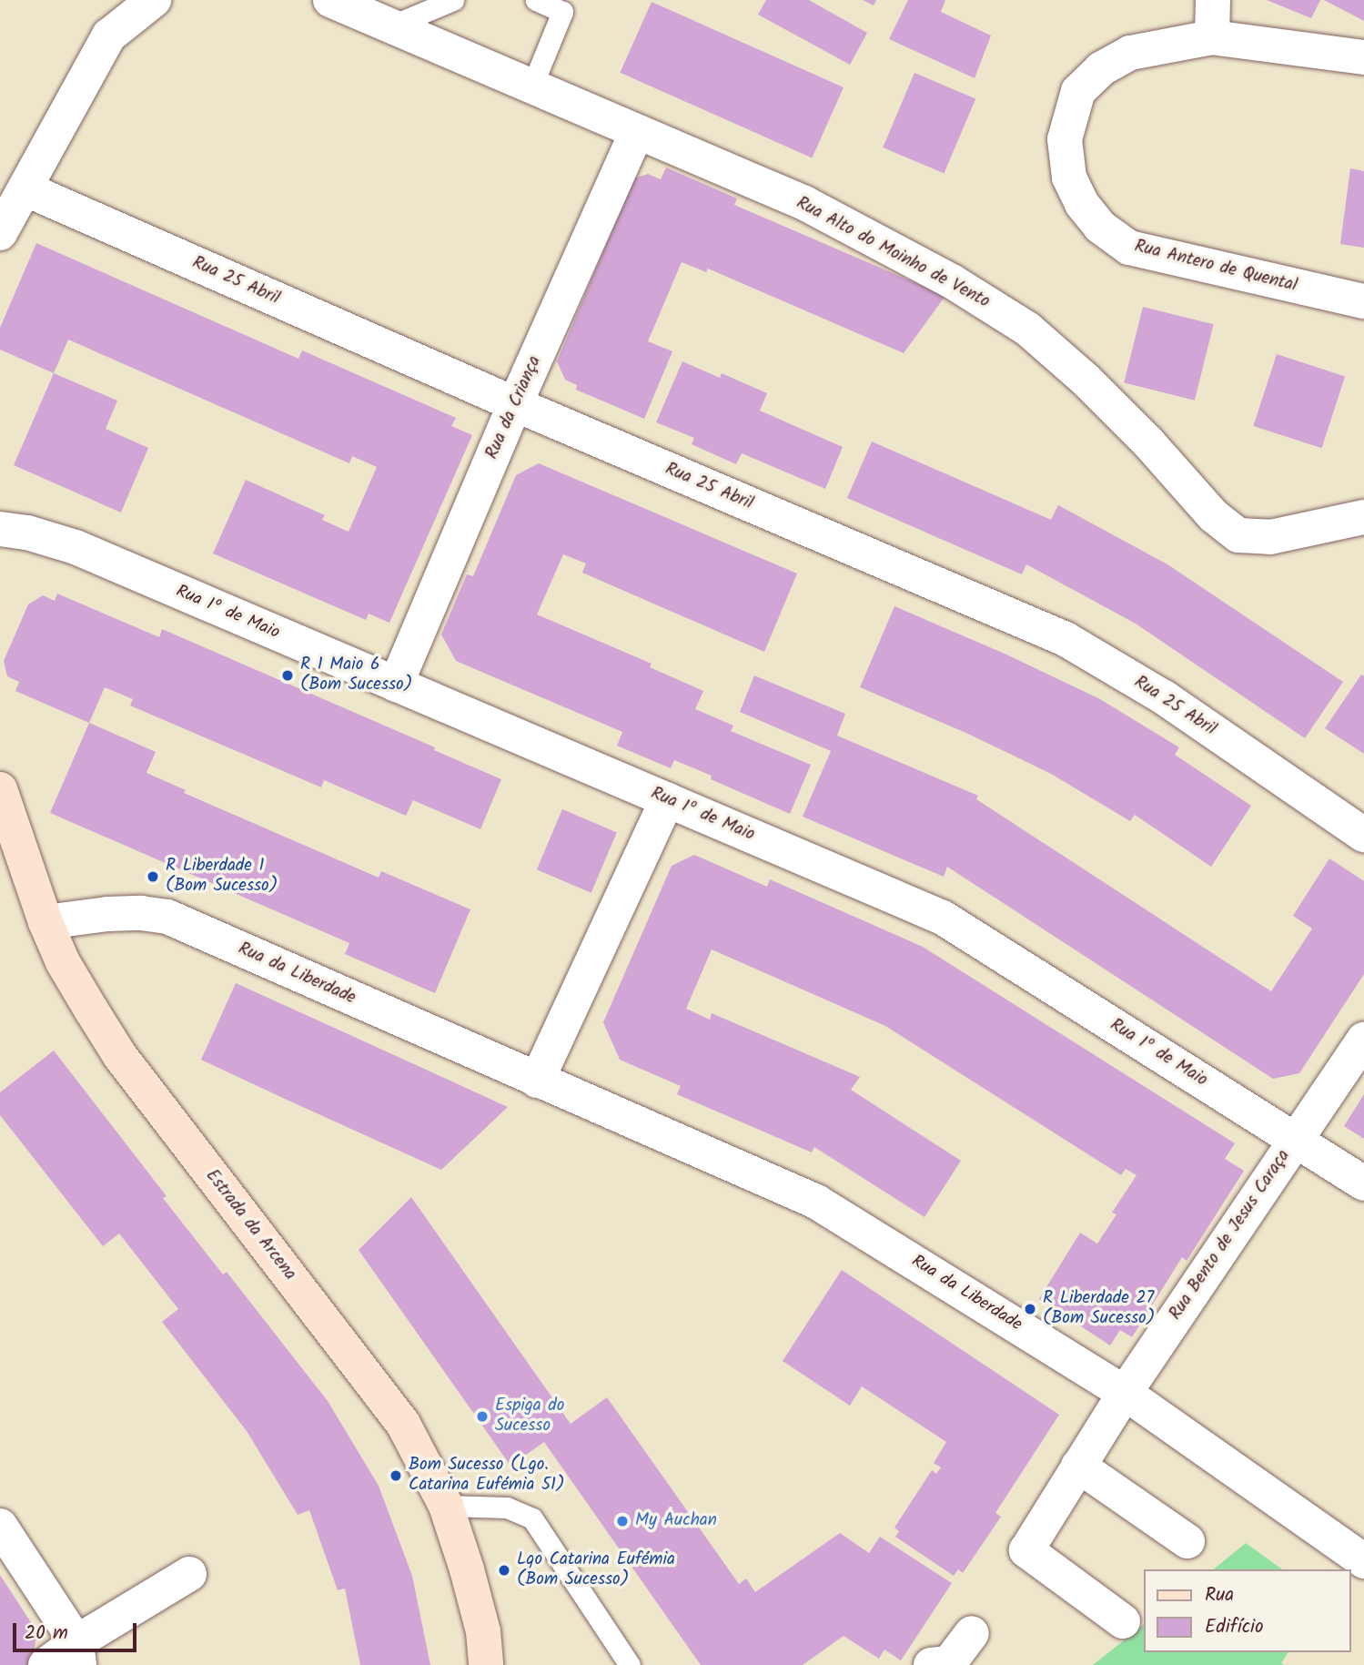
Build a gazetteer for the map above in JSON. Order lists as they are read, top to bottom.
{
  "streets": {
    "street": [
      "Rua Alto do Moinho de Vento",
      "Rua Antero de Quental",
      "Rua 25 Abril",
      "Rua da Criança",
      "Rua 1º de Maio",
      "Rua da Liberdade",
      "Estrada da Arcena",
      "Rua Bento de Jesus Caraça"
    ]
  },
  "crossings": [
    ["Rua Alto do Moinho de Vento", "Rua da Criança"],
    ["Rua 25 Abril", "Rua da Criança"],
    ["Rua da Criança", "Rua 1º de Maio"],
    ["Rua 1º de Maio", "Rua Bento de Jesus Caraça"],
    ["Rua da Liberdade", "Estrada da Arcena"],
    ["Rua da Liberdade", "Rua Bento de Jesus Caraça"]
  ],
  "places": [
    "R 1 Maio 6 (Bom Sucesso)",
    "R Liberdade 1 (Bom Sucesso)",
    "R Liberdade 27 (Bom Sucesso)",
    "Espiga do Sucesso",
    "Bom Sucesso (Lgo. Catarina Eufémia 51)",
    "My Auchan",
    "Lgo Catarina Eufémia (Bom Sucesso)"
  ],
  "legend": ["Rua", "Edifício"],
  "scale_bar": "20 m"
}
